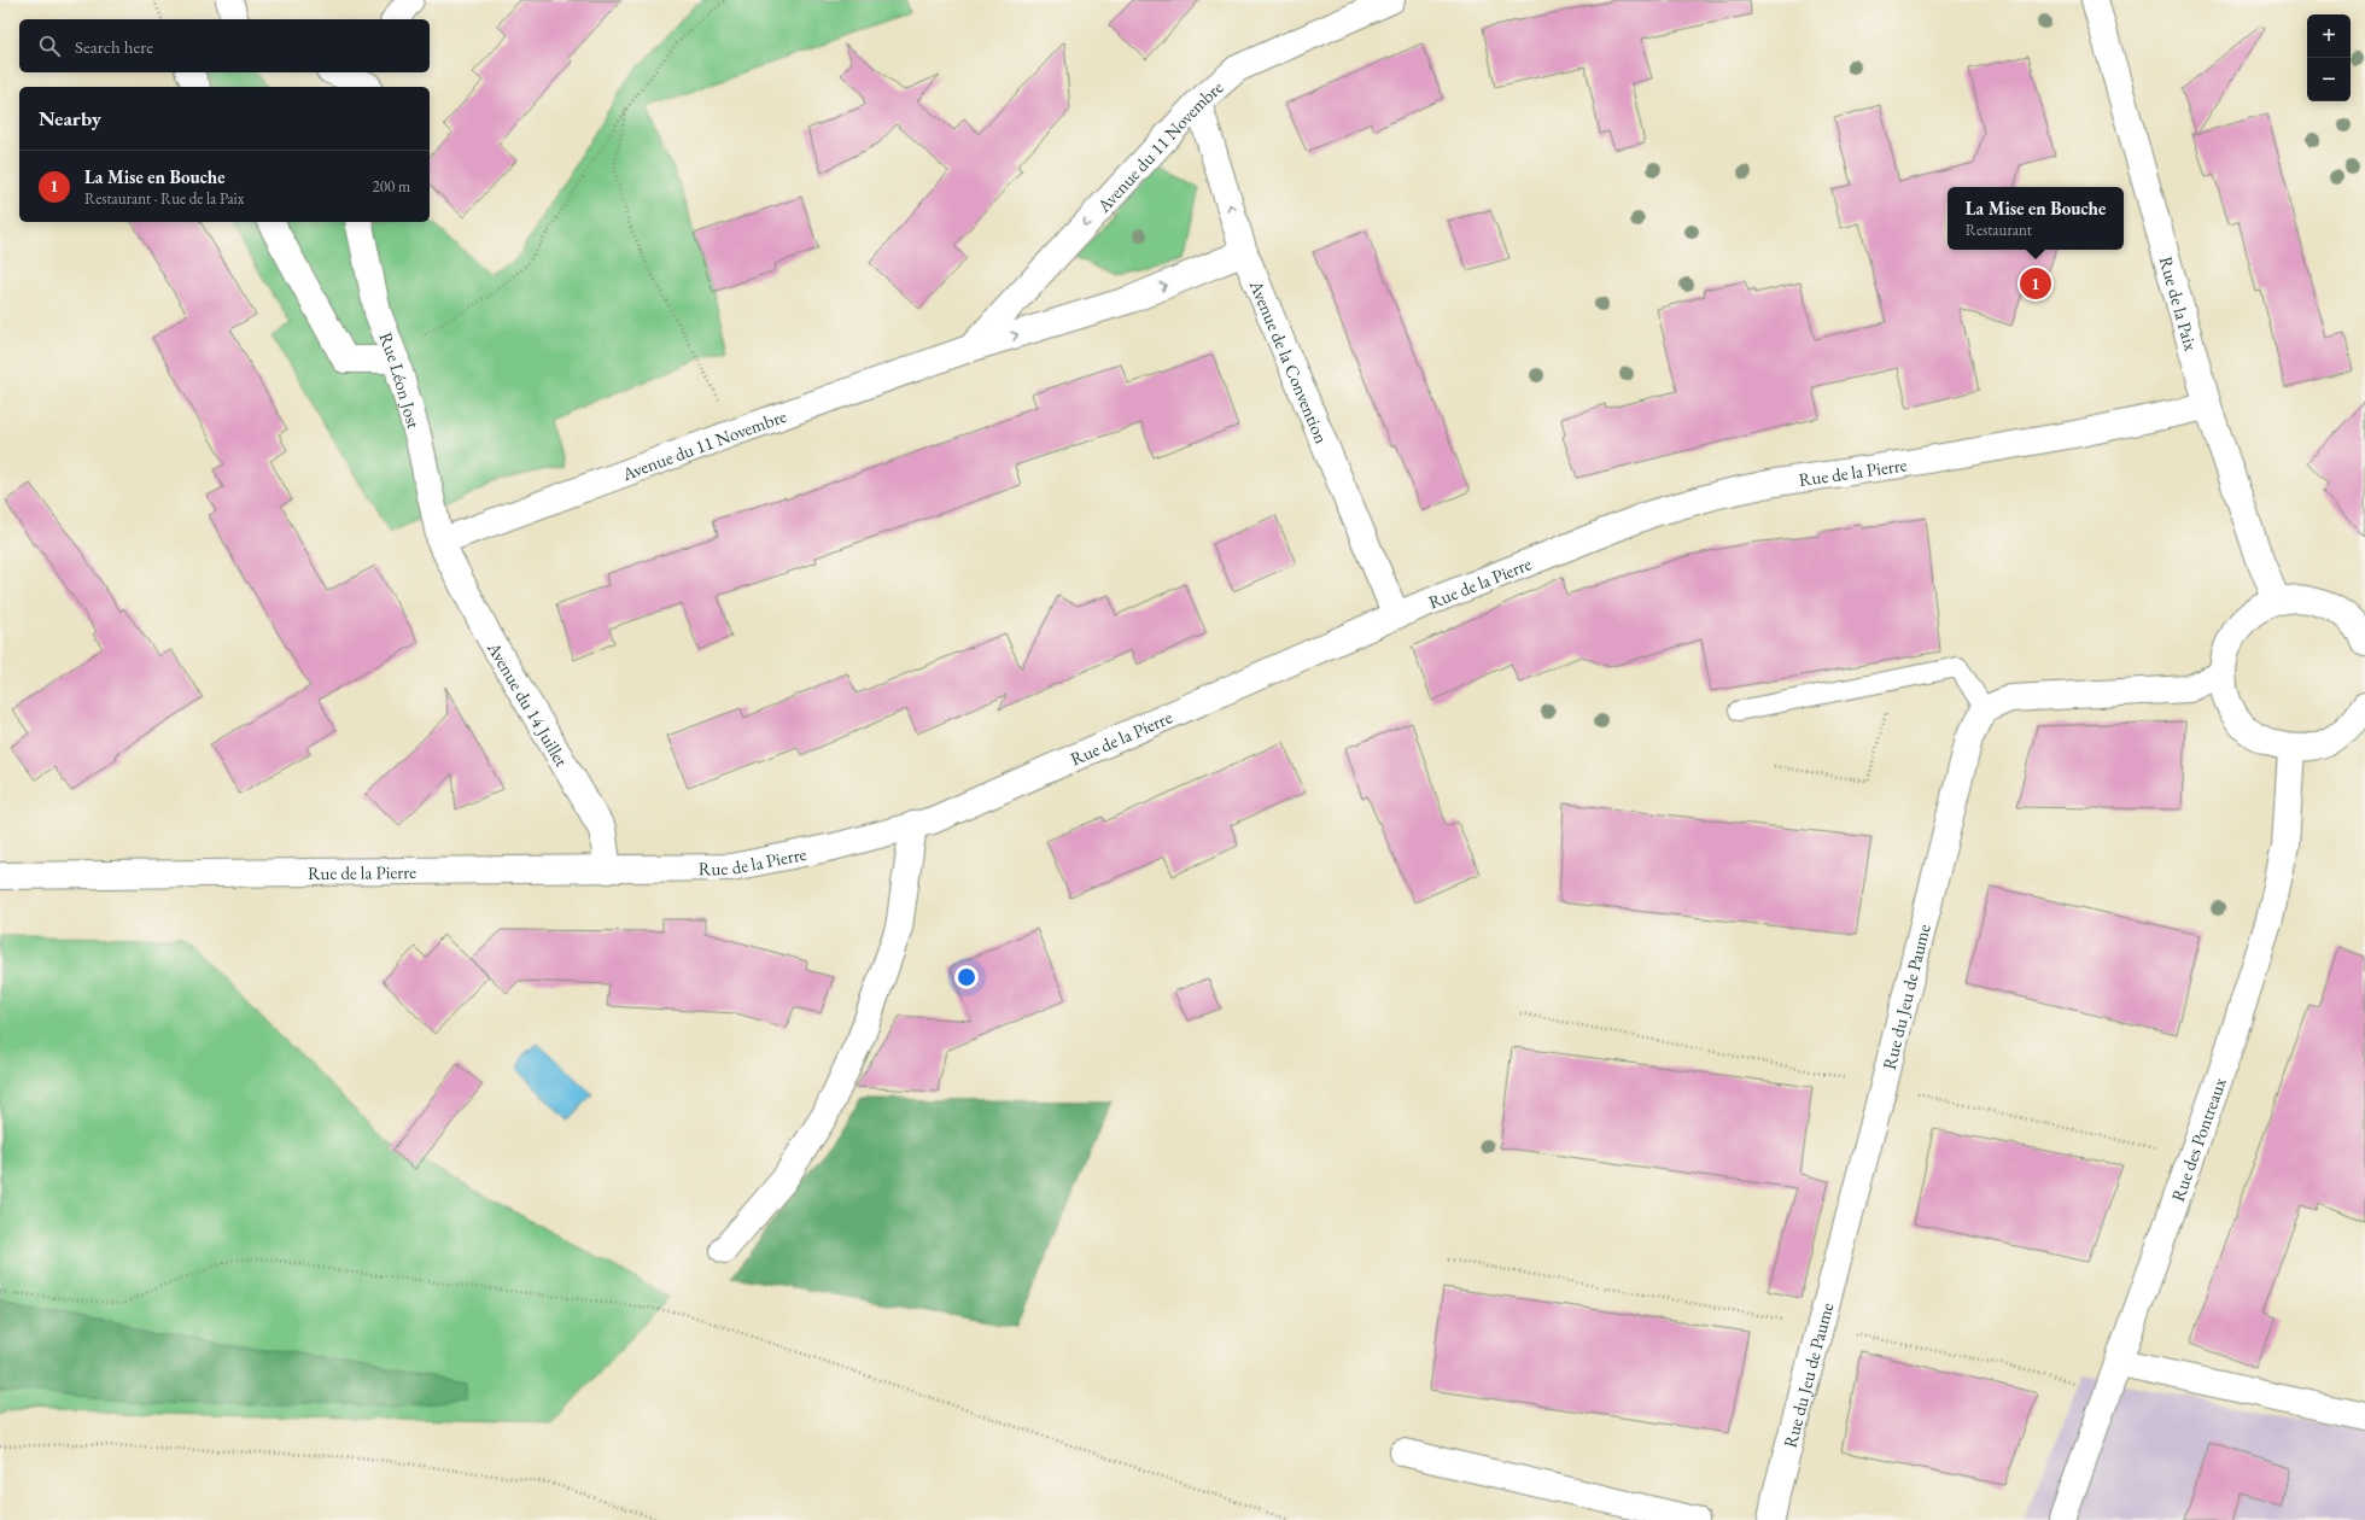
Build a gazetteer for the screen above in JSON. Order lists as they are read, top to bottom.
{
  "streets": {
    "street": [
      "Avenue du 11 Novembre",
      "Rue de la Paix",
      "Avenue de la Convention",
      "Rue Léon Jost",
      "Rue de la Pierre",
      "Avenue du 14 Juillet",
      "Rue du Jeu de Paume",
      "Rue des Pontreaux"
    ]
  },
  "crossings": [
    ["Avenue du 11 Novembre", "Avenue de la Convention"],
    ["Avenue du 11 Novembre", "Rue Léon Jost"],
    ["Avenue du 11 Novembre", "Avenue du 14 Juillet"],
    ["Rue de la Paix", "Rue de la Pierre"],
    ["Avenue de la Convention", "Rue de la Pierre"],
    ["Rue Léon Jost", "Avenue du 14 Juillet"],
    ["Rue de la Pierre", "Avenue du 14 Juillet"]
  ],
  "page": {
    "map_buttons": ["+", "−"],
    "search": "Search here",
    "heading": "Nearby",
    "list": [
      {
        "mark": "1",
        "name": "La Mise en Bouche",
        "note": "Restaurant · Rue de la Paix",
        "value": "200 m"
      }
    ],
    "popup": ["La Mise en Bouche", "Restaurant"],
    "pins": "1"
  }
}
